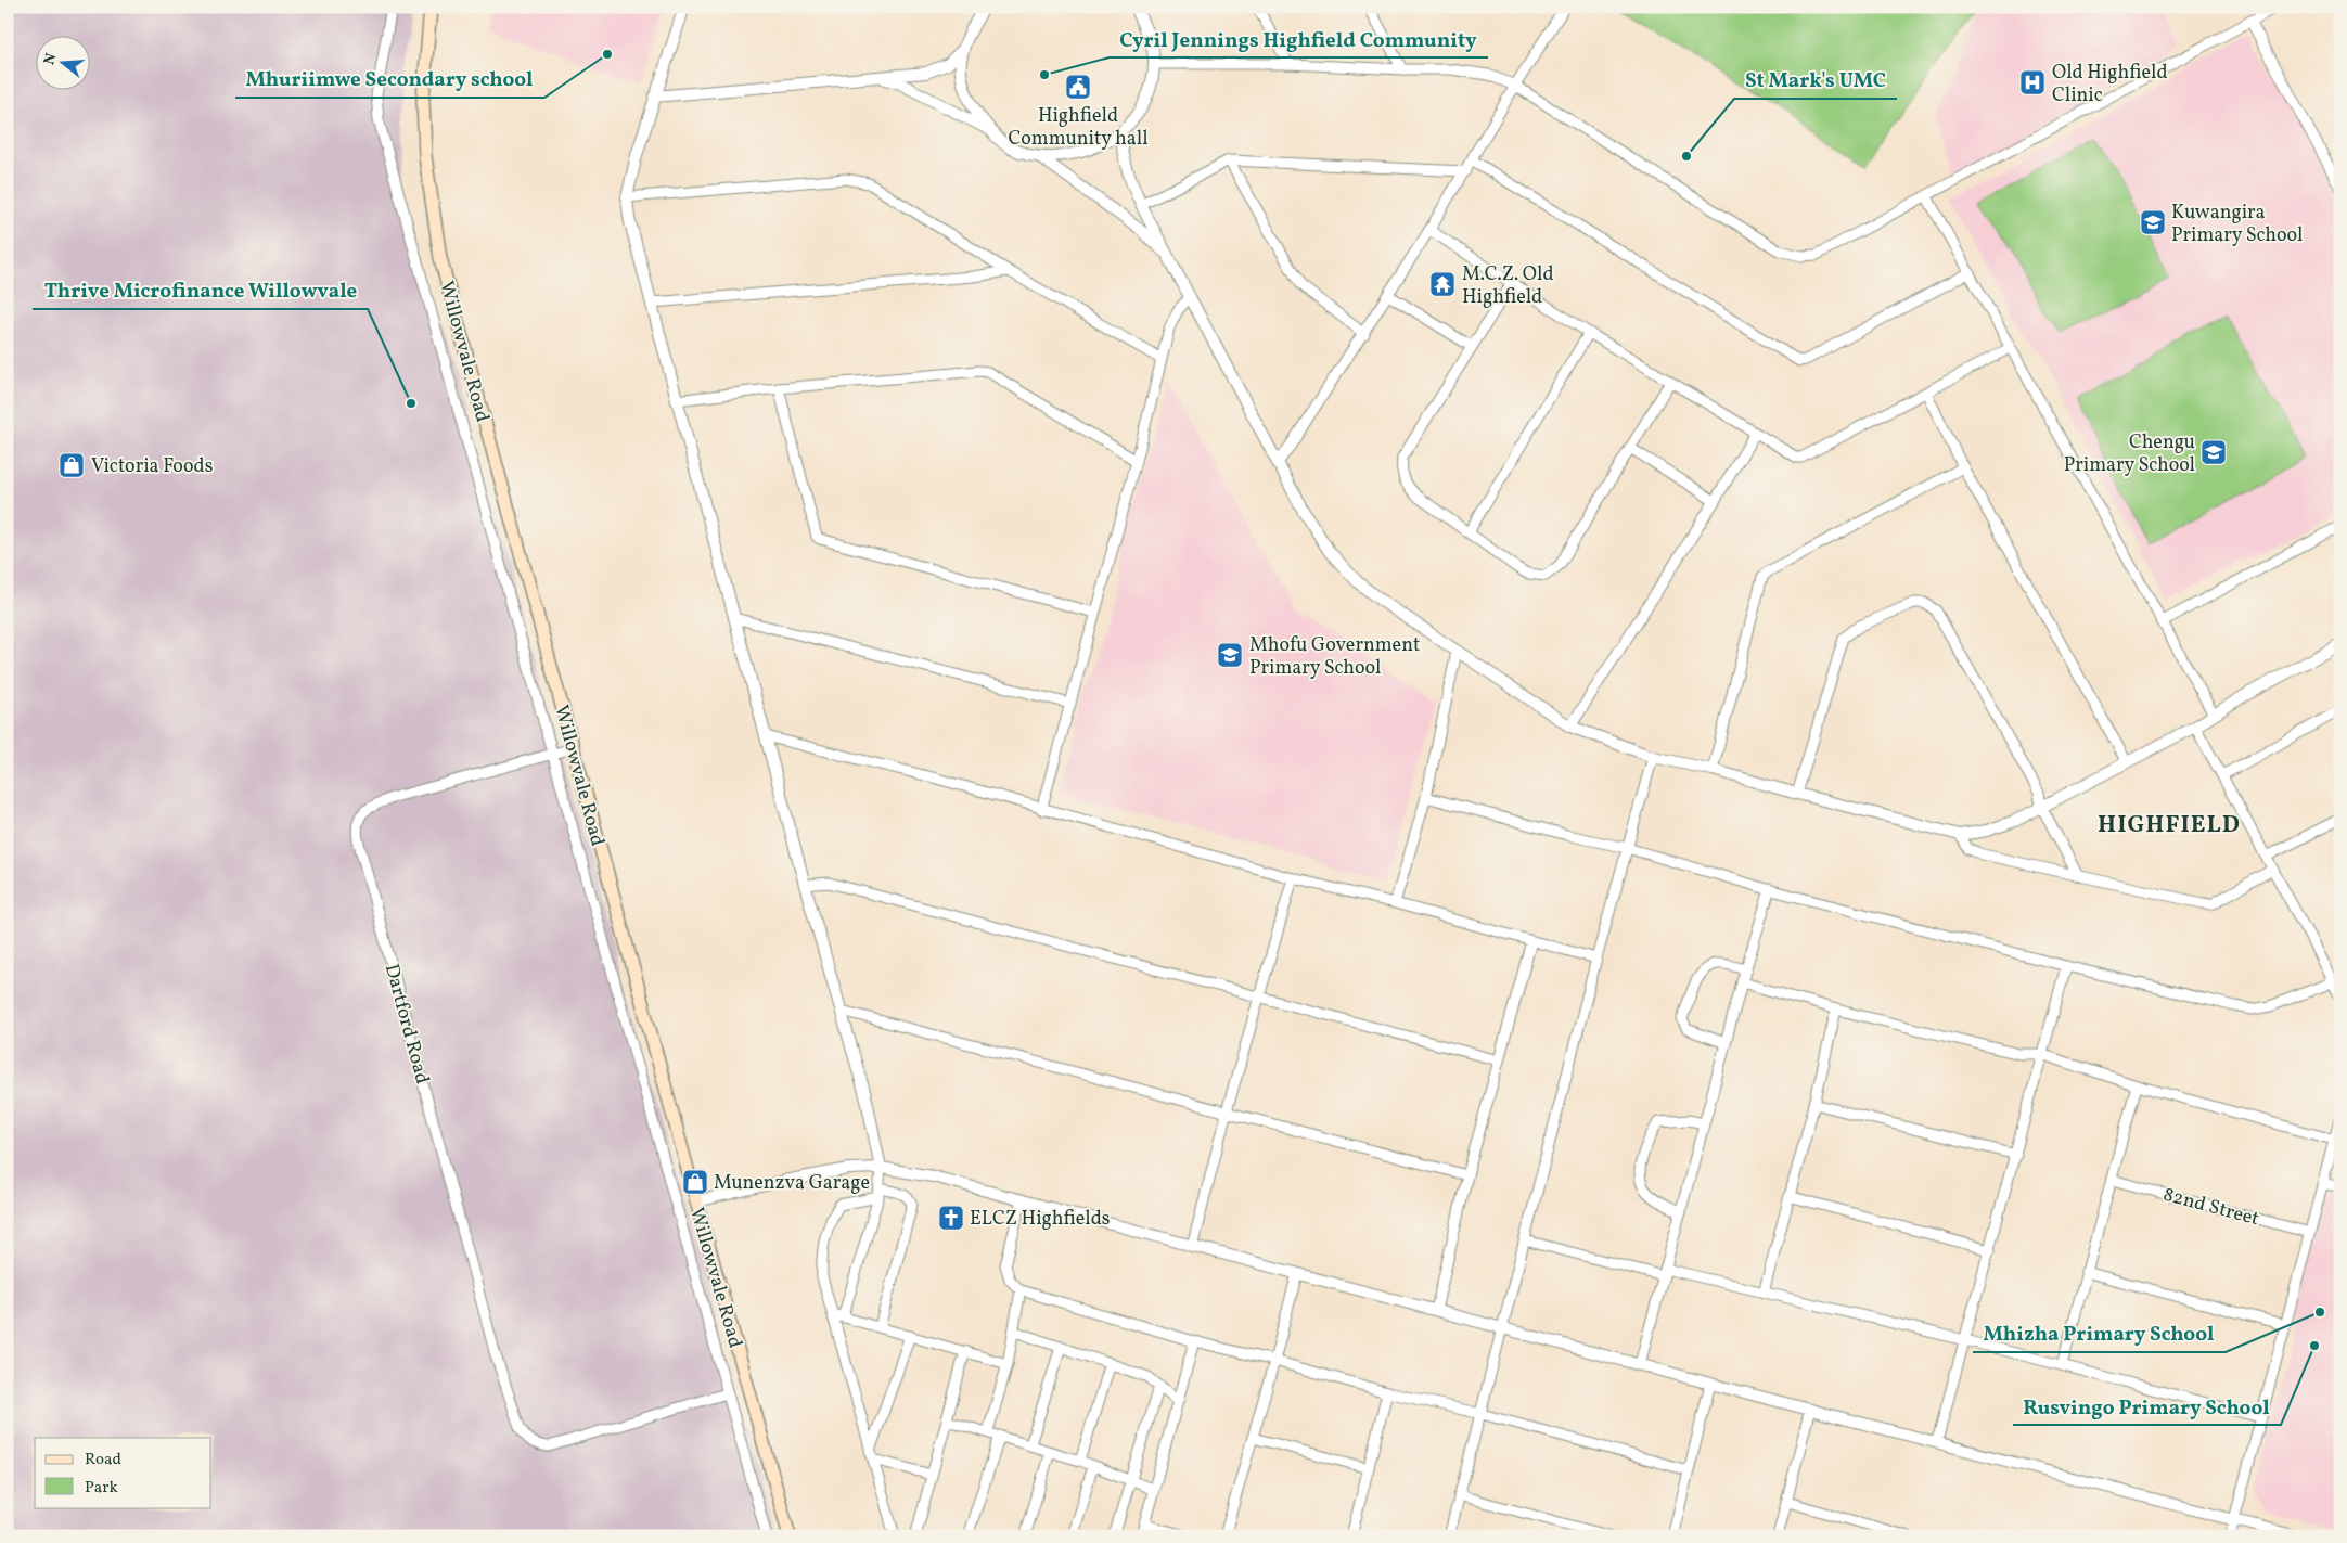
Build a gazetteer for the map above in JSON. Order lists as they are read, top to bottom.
{
  "streets": {
    "main road": ["Willowvale Road"],
    "street": ["Dartford Road", "82nd Street"]
  },
  "crossings": [
    ["Willowvale Road", "Dartford Road"]
  ],
  "districts": ["HIGHFIELD"],
  "places": {
    "other": [
      "Mhuriimwe Secondary school",
      "Cyril Jennings Highfield Community",
      "St Mark's UMC",
      "Thrive Microfinance Willowvale",
      "Mhizha Primary School",
      "Rusvingo Primary School"
    ],
    "hospital": ["Old Highfield Clinic"],
    "public building": ["Highfield Community hall"],
    "school or university": ["Kuwangira Primary School", "Chengu Primary School", "Mhofu Government Primary School"],
    "temple": ["M.C.Z. Old Highfield"],
    "shop": ["Victoria Foods", "Munenzva Garage"],
    "church": ["ELCZ Highfields"]
  },
  "legend": ["Road", "Park"],
  "north": "left"
}
